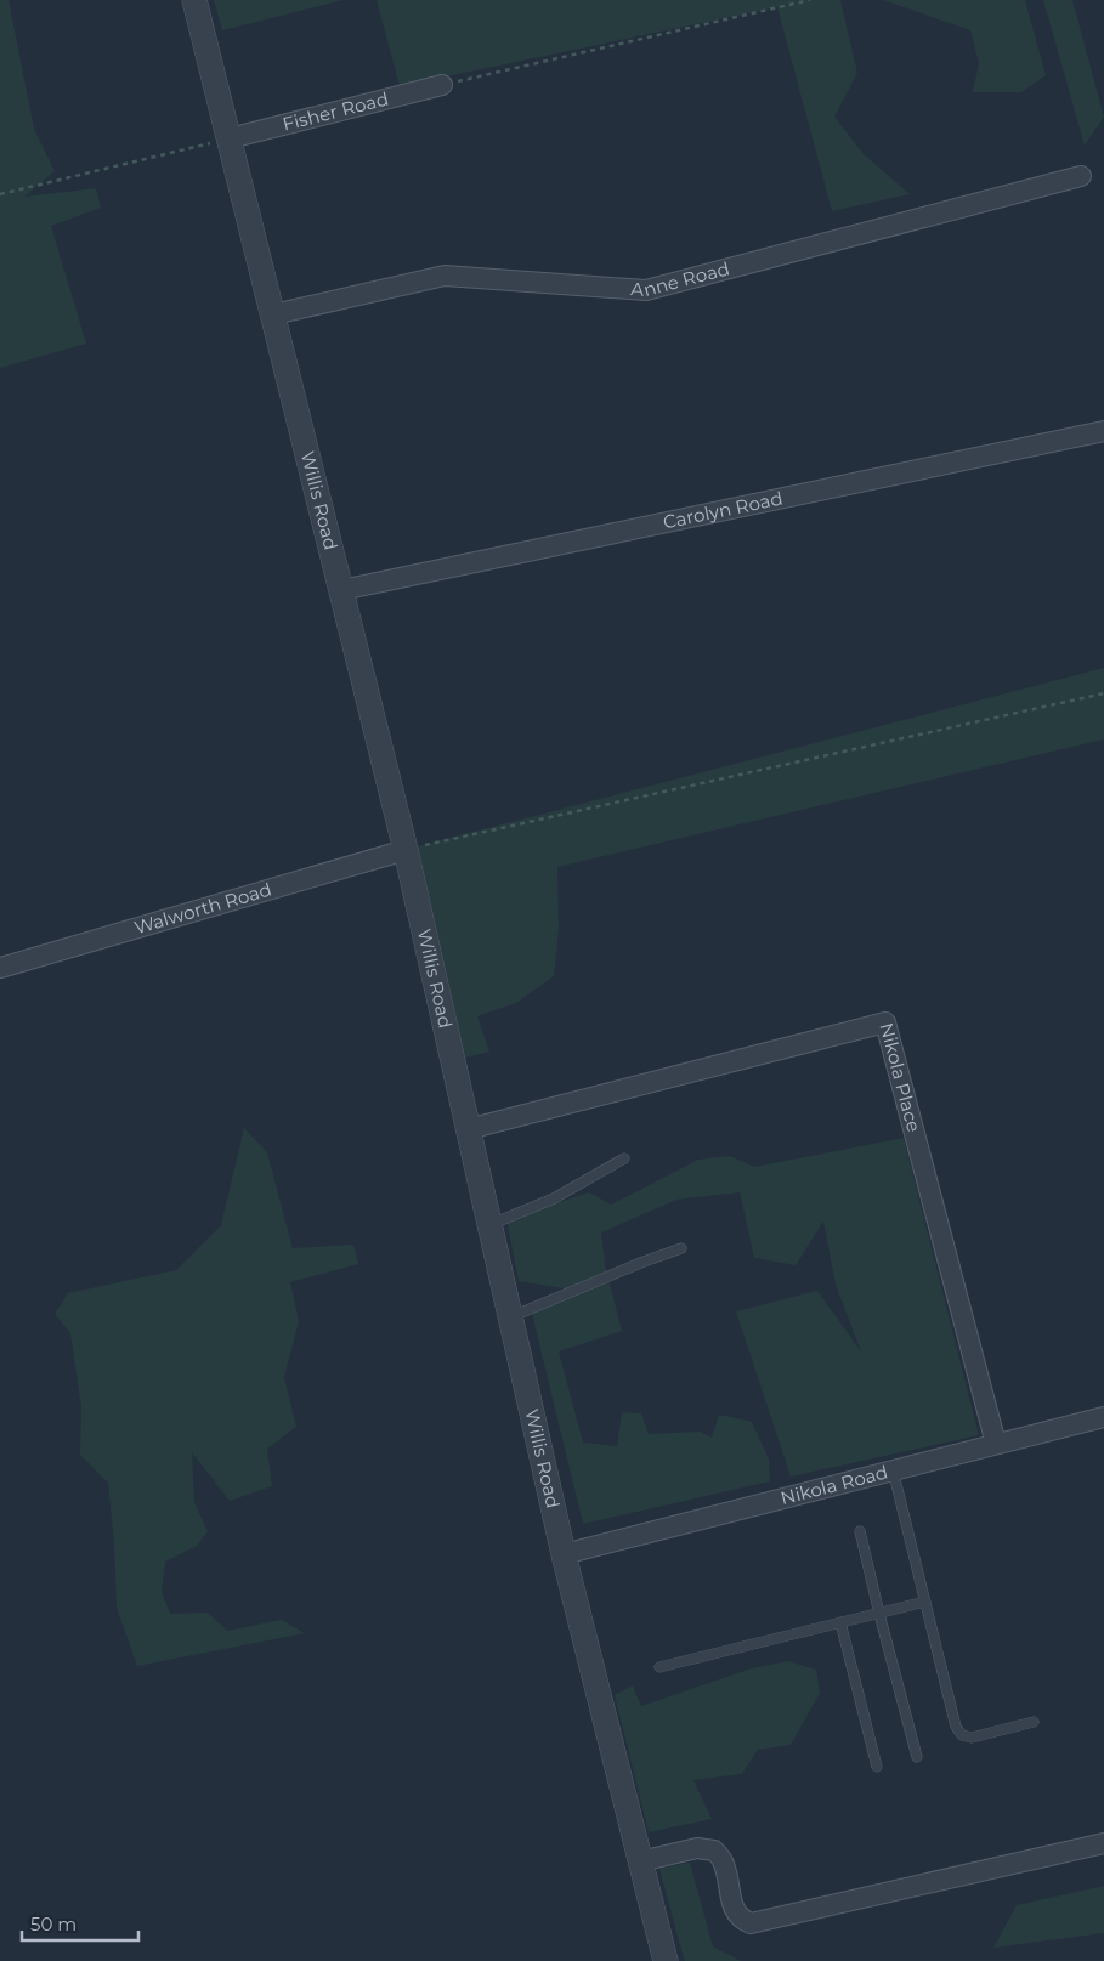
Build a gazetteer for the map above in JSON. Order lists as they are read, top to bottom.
{
  "streets": {
    "street": [
      "Fisher Road",
      "Anne Road",
      "Willis Road",
      "Carolyn Road",
      "Walworth Road",
      "Nikola Place",
      "Nikola Road"
    ]
  },
  "crossings": [
    ["Fisher Road", "Willis Road"],
    ["Anne Road", "Willis Road"],
    ["Willis Road", "Carolyn Road"],
    ["Willis Road", "Walworth Road"],
    ["Willis Road", "Nikola Place"],
    ["Willis Road", "Nikola Road"],
    ["Nikola Place", "Nikola Road"]
  ],
  "scale_bar": "50 m"
}
